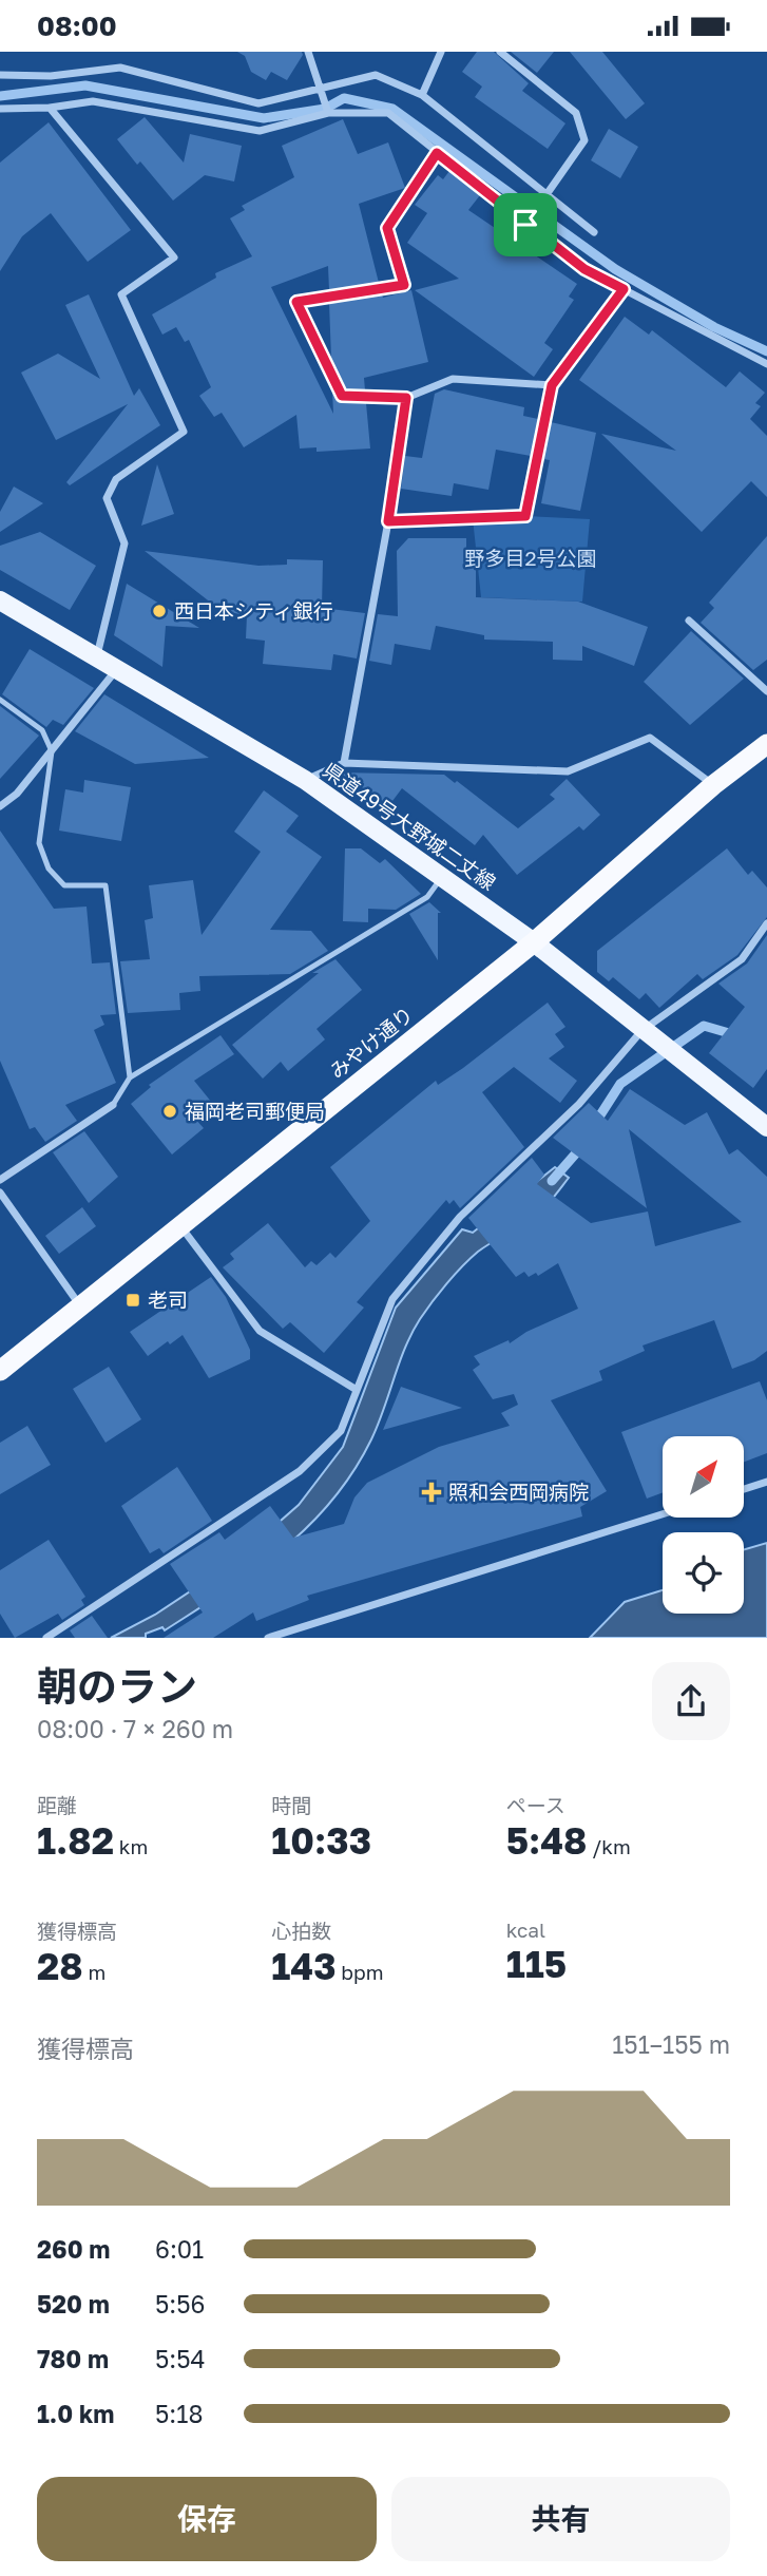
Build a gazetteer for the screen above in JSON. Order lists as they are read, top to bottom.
{
  "streets": {
    "highway": ["みやけ通り"],
    "main road": ["県道49号大野城二丈線"]
  },
  "crossings": [
    ["県道49号大野城二丈線", "みやけ通り"]
  ],
  "parks": ["野多目2号公園"],
  "places": {
    "other": ["西日本シティ銀行", "福岡老司郵便局"],
    "transit": ["老司"],
    "health": ["照和会西岡病院"]
  },
  "north": "top right",
  "page": {
    "status": "08:00",
    "heading": ["朝のラン", "08:00 · 7 × 260 m"],
    "stats": [
      ["距離", "1.82 km"],
      ["時間", "10:33"],
      ["ペース", "5:48 /km"],
      ["獲得標高", "28 m"],
      ["心拍数", "143 bpm"],
      ["kcal", "115"]
    ],
    "chart": ["獲得標高", "151–155 m"],
    "list": [
      {
        "name": "260 m",
        "note": "6:01"
      },
      {
        "name": "520 m",
        "note": "5:56"
      },
      {
        "name": "780 m",
        "note": "5:54"
      },
      {
        "name": "1.0 km",
        "note": "5:18"
      }
    ],
    "buttons": ["保存", "共有"]
  }
}
